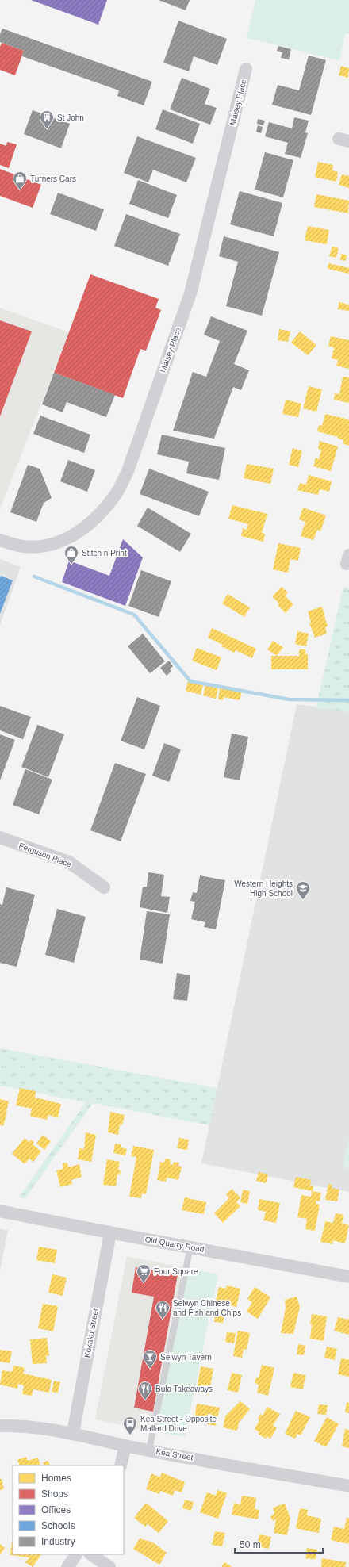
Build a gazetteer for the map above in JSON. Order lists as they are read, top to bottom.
{
  "streets": {
    "street": [
      "Maisey Place",
      "Ferguson Place",
      "Old Quarry Road",
      "Kokako Street",
      "Kea Street"
    ]
  },
  "crossings": [
    ["Old Quarry Road", "Kokako Street"],
    ["Kokako Street", "Kea Street"]
  ],
  "places": {
    "building": ["St John"],
    "shop": ["Turners Cars", "Stitch n Print"],
    "school or university": ["Western Heights High School"],
    "supermarket": ["Four Square"],
    "restaurant": ["Selwyn Chinese and Fish and Chips", "Bula Takeaways"],
    "bar": ["Selwyn Tavern"],
    "bus stop": ["Kea Street - Opposite Mallard Drive"]
  },
  "legend": [
    "Homes",
    "Shops",
    "Offices",
    "Schools",
    "Industry"
  ],
  "scale_bar": "50 m"
}
